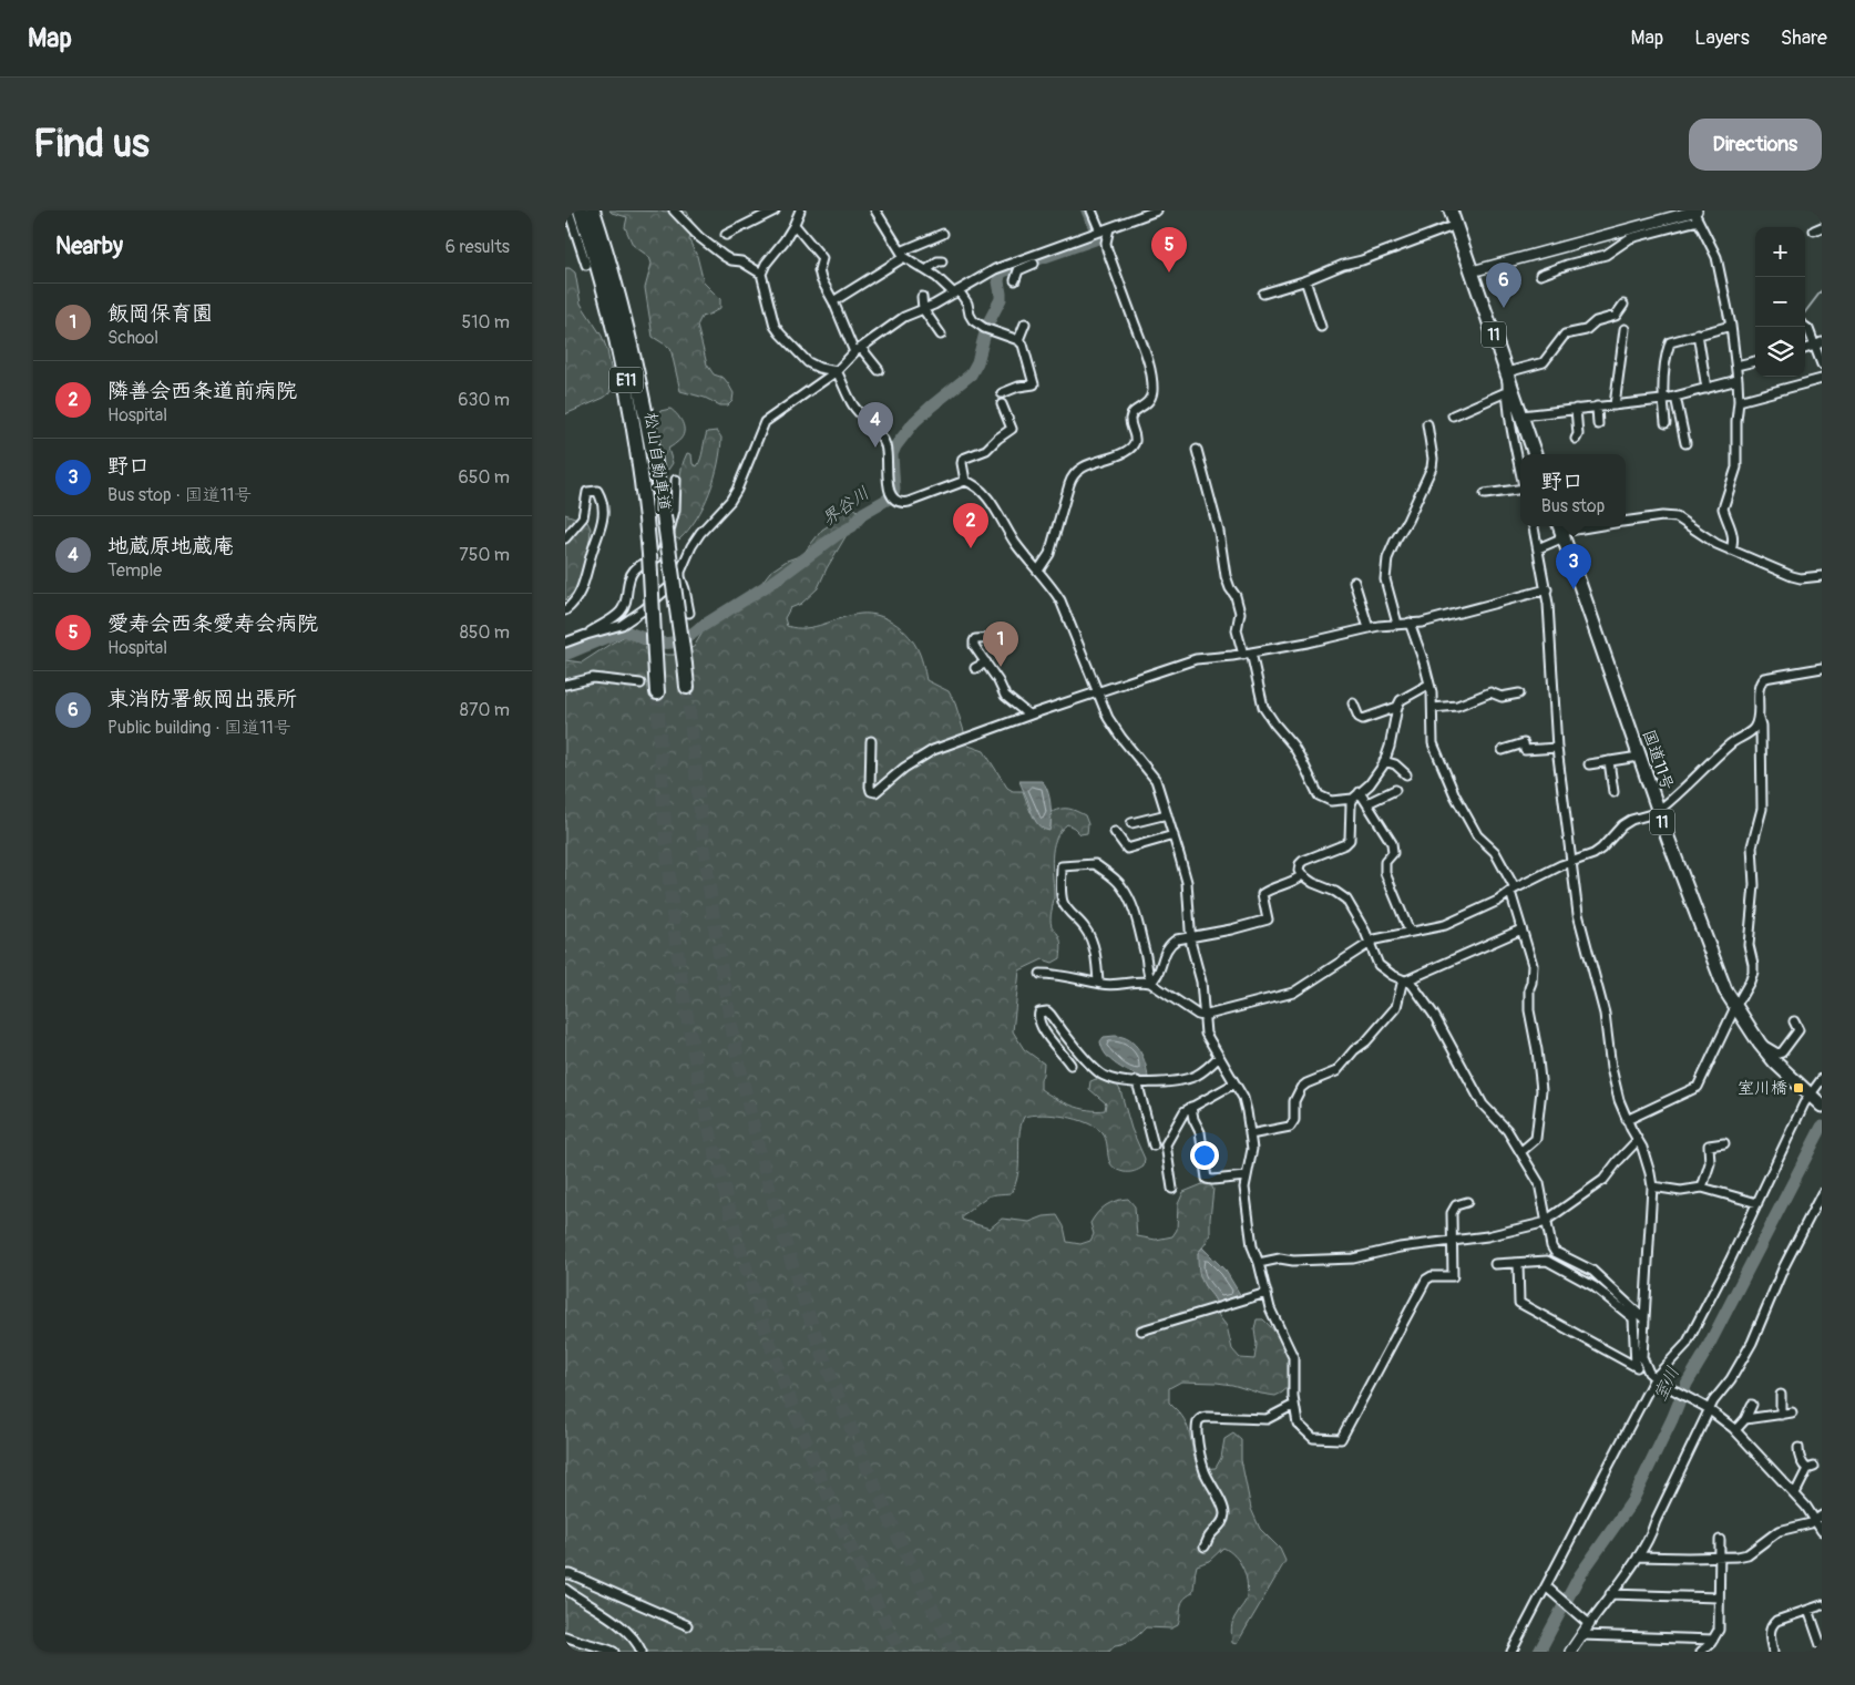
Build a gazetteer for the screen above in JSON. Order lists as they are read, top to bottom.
{
  "streets": {
    "highway": [
      "11",
      "E11",
      "松山自動車道",
      "国道11号"
    ]
  },
  "water": ["界谷川", "室川"],
  "places": {
    "transit": ["室川橋"]
  },
  "page": {
    "header": "Map",
    "nav": ["Map", "Layers", "Share"],
    "buttons": "Directions",
    "title": "Find us",
    "heading": ["Nearby", "6 results"],
    "map_buttons": ["+", "−"],
    "pins": [
      "5",
      "6",
      "4",
      "2",
      "3",
      "1"
    ],
    "list": [
      {
        "mark": "1",
        "name": "飯岡保育園",
        "note": "School",
        "value": "510 m"
      },
      {
        "mark": "2",
        "name": "隣善会西条道前病院",
        "note": "Hospital",
        "value": "630 m"
      },
      {
        "mark": "3",
        "name": "野口",
        "note": "Bus stop · 国道11号",
        "value": "650 m"
      },
      {
        "mark": "4",
        "name": "地蔵原地蔵庵",
        "note": "Temple",
        "value": "750 m"
      },
      {
        "mark": "5",
        "name": "愛寿会西条愛寿会病院",
        "note": "Hospital",
        "value": "850 m"
      },
      {
        "mark": "6",
        "name": "東消防署飯岡出張所",
        "note": "Public building · 国道11号",
        "value": "870 m"
      }
    ],
    "popup": ["野口", "Bus stop"]
  }
}
